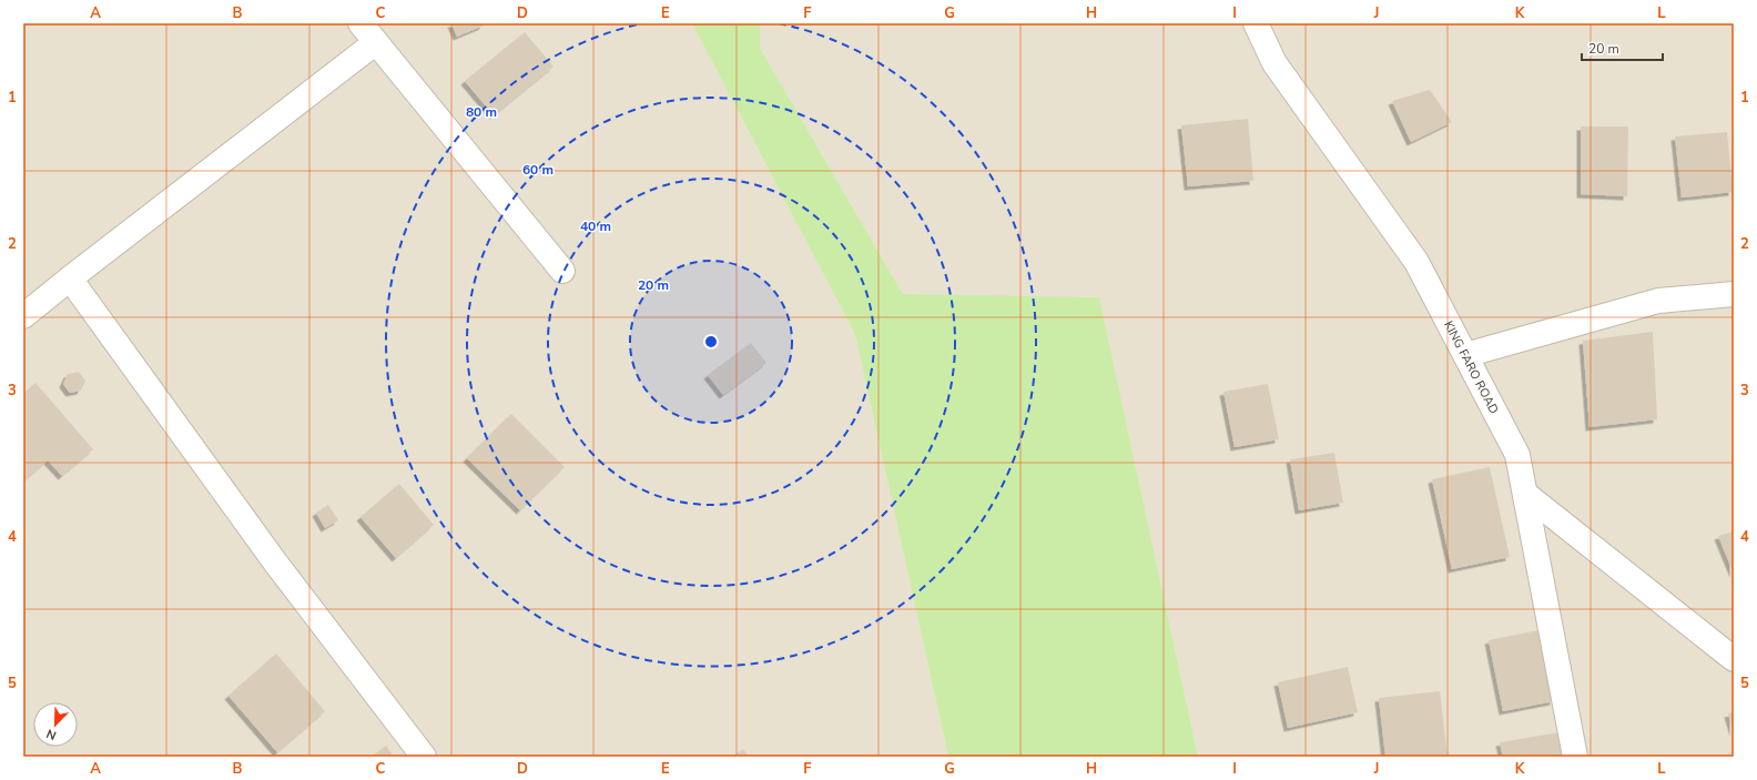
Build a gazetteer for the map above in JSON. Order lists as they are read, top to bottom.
{
  "streets": {
    "street": ["KING FARO ROAD"]
  },
  "scale_bar": "20 m",
  "north": "bottom left",
  "grid": {
    "columns": [
      "A",
      "B",
      "C",
      "D",
      "E",
      "F",
      "G",
      "H",
      "I",
      "J",
      "K",
      "L"
    ],
    "rows": [
      "1",
      "2",
      "3",
      "4",
      "5"
    ]
  },
  "rings": [
    "80 m",
    "60 m",
    "40 m",
    "20 m"
  ]
}
